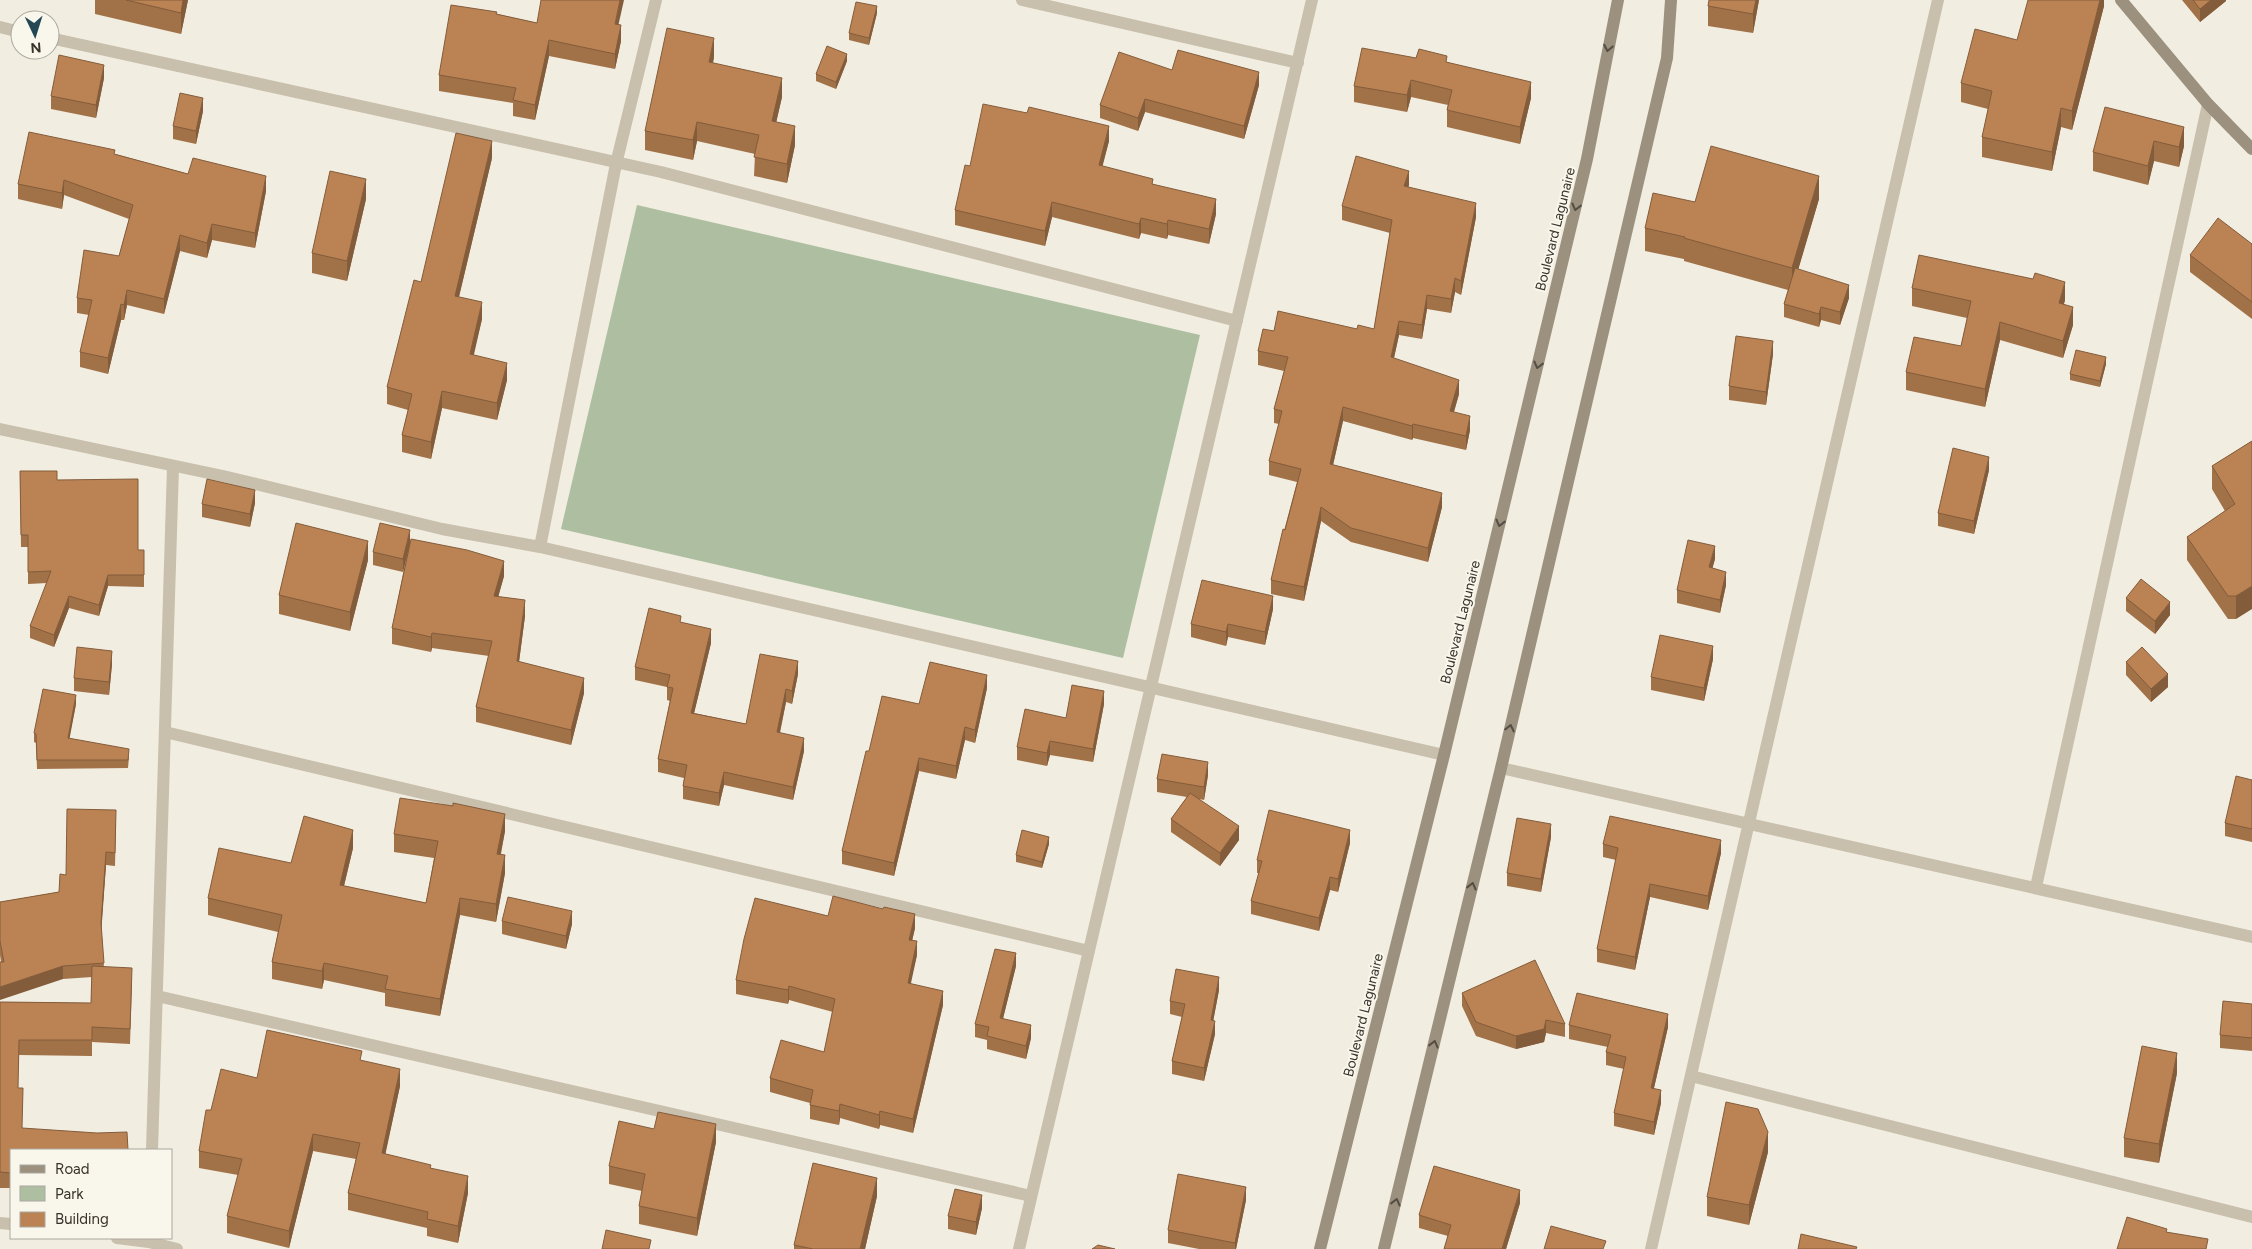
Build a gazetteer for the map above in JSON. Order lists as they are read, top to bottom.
{
  "streets": {
    "main road": ["Boulevard Lagunaire"]
  },
  "legend": ["Road", "Park", "Building"],
  "north": "bottom"
}
